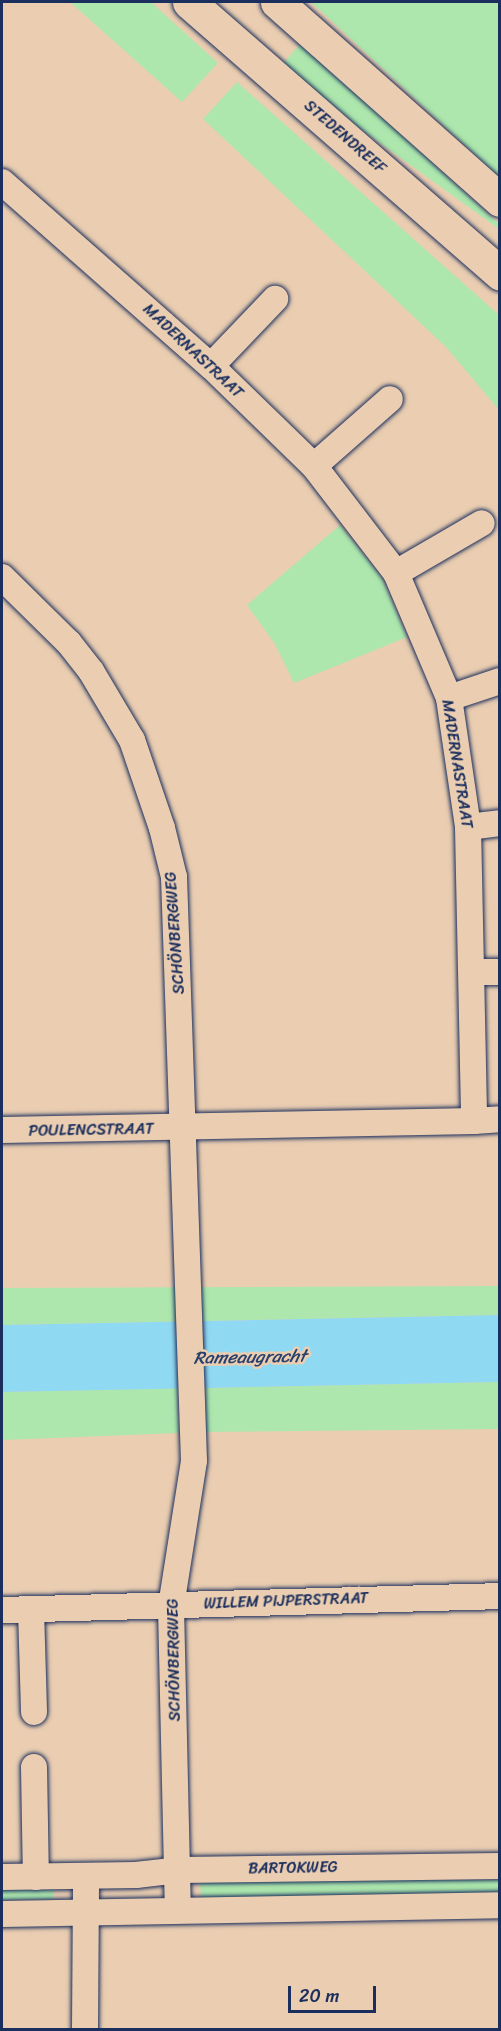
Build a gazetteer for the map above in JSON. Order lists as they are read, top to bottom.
{
  "streets": {
    "main road": ["STEDENDREEF"],
    "street": [
      "MADERNASTRAAT",
      "SCHÖNBERGWEG",
      "POULENCSTRAAT",
      "WILLEM PIJPERSTRAAT",
      "BARTOKWEG"
    ]
  },
  "crossings": [
    ["SCHÖNBERGWEG", "POULENCSTRAAT"],
    ["SCHÖNBERGWEG", "WILLEM PIJPERSTRAAT"],
    ["SCHÖNBERGWEG", "BARTOKWEG"]
  ],
  "water": ["Rameaugracht"],
  "scale_bar": "20 m"
}
